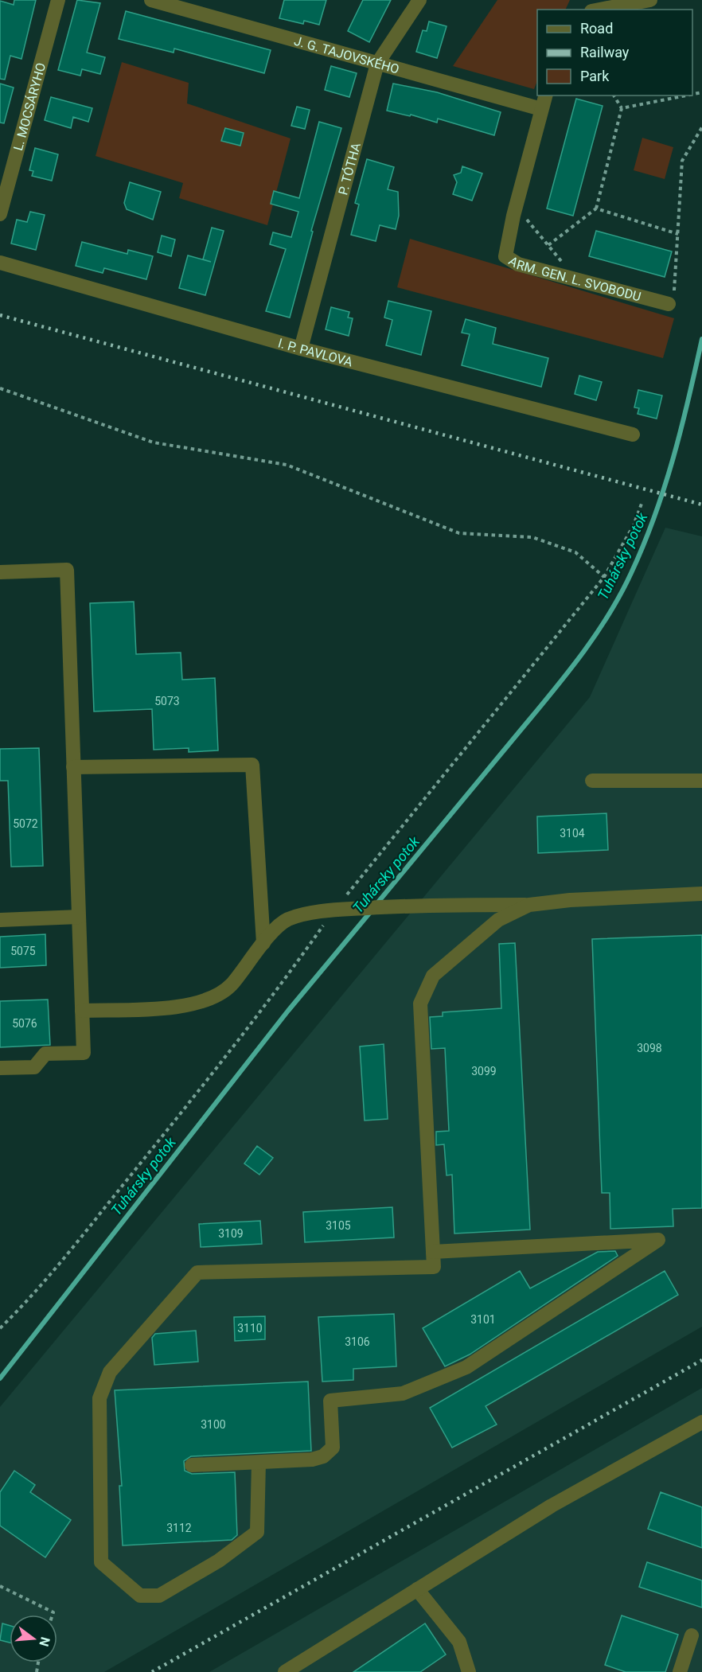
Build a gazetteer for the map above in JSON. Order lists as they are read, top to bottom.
{
  "streets": {
    "street": [
      "J. G. TAJOVSKÉHO",
      "L. MOCSÁRYHO",
      "P. TÓTHA",
      "ARM. GEN. L. SVOBODU",
      "I. P. PAVLOVA"
    ]
  },
  "crossings": [
    ["J. G. TAJOVSKÉHO", "P. TÓTHA"],
    ["J. G. TAJOVSKÉHO", "ARM. GEN. L. SVOBODU"],
    ["P. TÓTHA", "I. P. PAVLOVA"]
  ],
  "water": ["Tuhársky potok"],
  "house_numbers": [
    "5073",
    "5072",
    "3104",
    "5075",
    "5076",
    "3098",
    "3099",
    "3105",
    "3109",
    "3101",
    "3110",
    "3106",
    "3100",
    "3112"
  ],
  "legend": ["Road", "Railway", "Park"],
  "north": "right"
}
